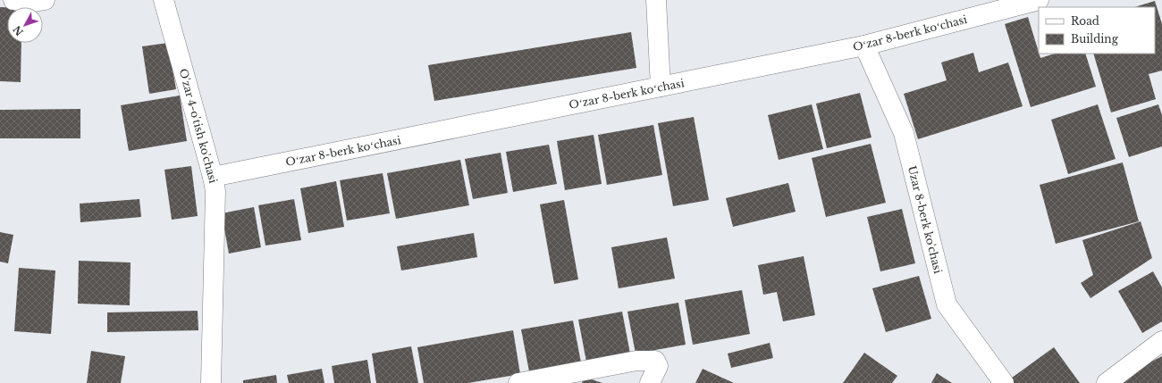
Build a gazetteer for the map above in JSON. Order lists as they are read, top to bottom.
{
  "streets": {
    "street": ["Oʻzar 8-berk koʻchasi", "O'zar 4-o'tish ko'chasi", "Uzar 8-berk ko'chasi"]
  },
  "crossings": [
    ["Oʻzar 8-berk koʻchasi", "O'zar 4-o'tish ko'chasi"],
    ["Oʻzar 8-berk koʻchasi", "Uzar 8-berk ko'chasi"]
  ],
  "legend": ["Road", "Building"],
  "north": "bottom left"
}
